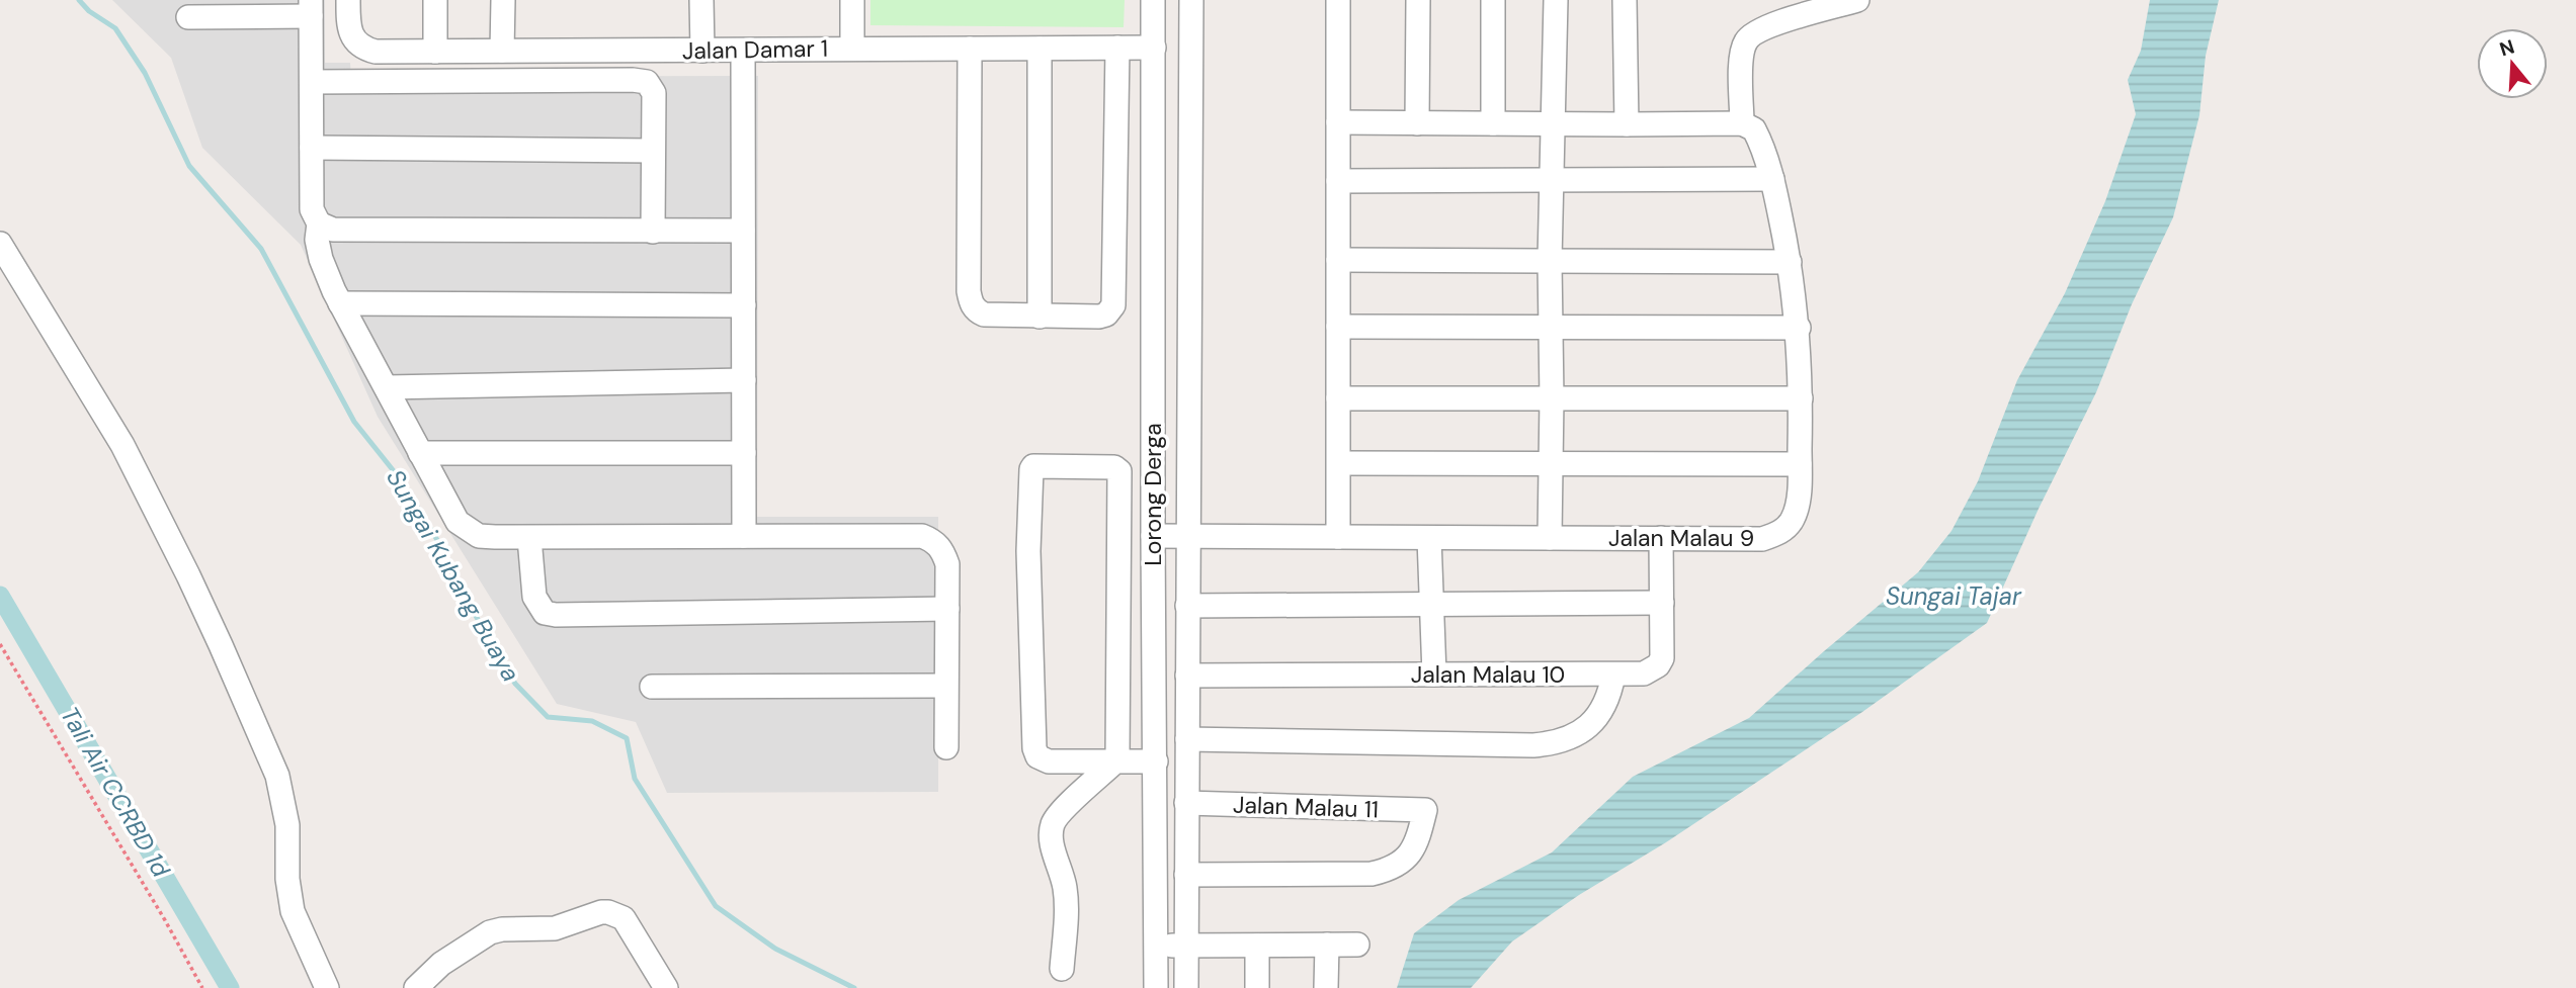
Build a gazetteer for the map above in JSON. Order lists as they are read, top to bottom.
{
  "streets": {
    "street": [
      "Jalan Damar 1",
      "Lorong Derga",
      "Jalan Malau 9",
      "Jalan Malau 10",
      "Jalan Malau 11"
    ]
  },
  "crossings": [
    ["Jalan Damar 1", "Lorong Derga"],
    ["Lorong Derga", "Jalan Malau 9"],
    ["Jalan Malau 9", "Jalan Malau 10"]
  ],
  "water": ["Sungai Kubang Buaya", "Sungai Tajar", "Tali Air CCRBD 1d"],
  "north": "top"
}
